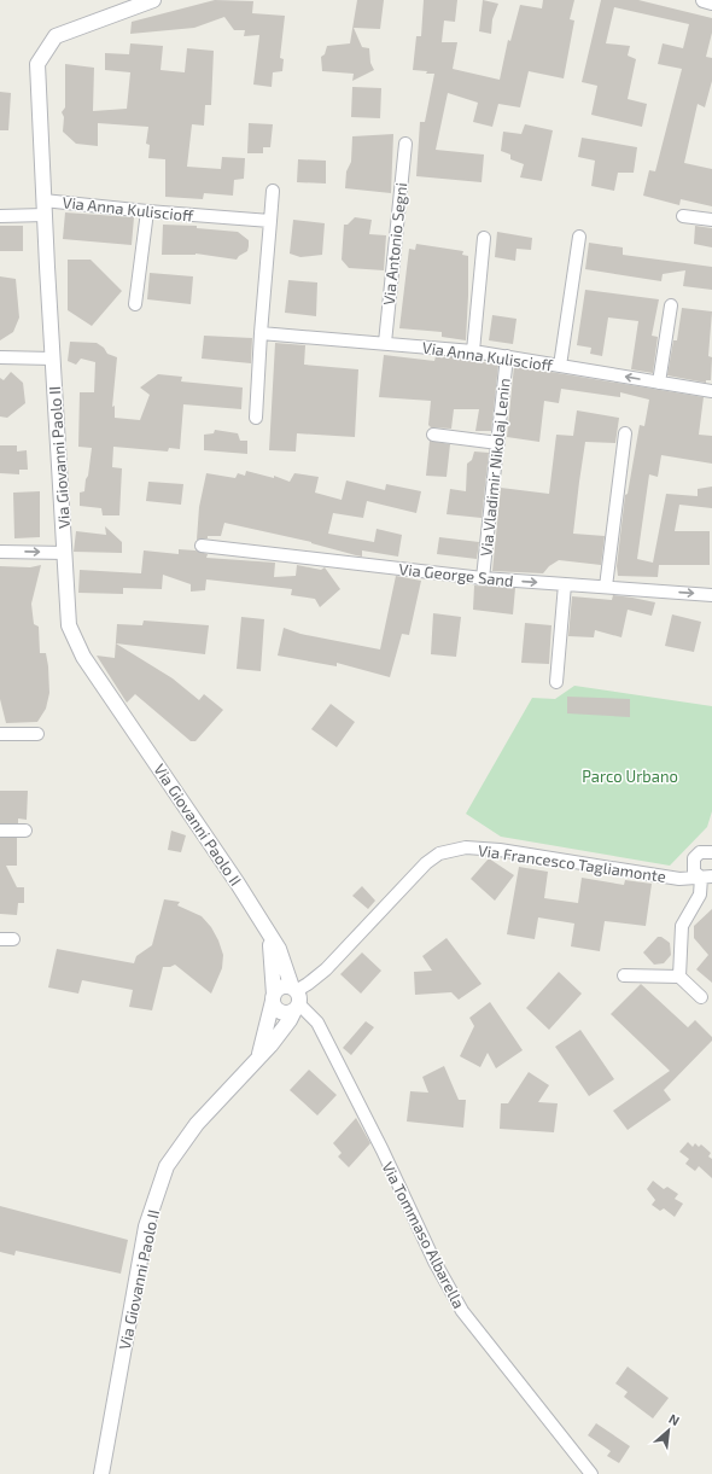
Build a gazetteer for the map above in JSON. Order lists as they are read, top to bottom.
{
  "streets": {
    "street": [
      "Via Anna Kuliscioff",
      "Via Antonio Segni",
      "Via Giovanni Paolo II",
      "Via Vladimir Nikolaj Lenin",
      "Via George Sand",
      "Via Francesco Tagliamonte",
      "Via Tommaso Albarella"
    ]
  },
  "crossings": [
    ["Via Anna Kuliscioff", "Via Antonio Segni"],
    ["Via Anna Kuliscioff", "Via Giovanni Paolo II"],
    ["Via Anna Kuliscioff", "Via Vladimir Nikolaj Lenin"],
    ["Via Giovanni Paolo II", "Via Francesco Tagliamonte"],
    ["Via Giovanni Paolo II", "Via Tommaso Albarella"],
    ["Via Vladimir Nikolaj Lenin", "Via George Sand"],
    ["Via Francesco Tagliamonte", "Via Tommaso Albarella"]
  ],
  "one_way": ["Via George Sand"],
  "parks": ["Parco Urbano"],
  "north": "top right"
}
